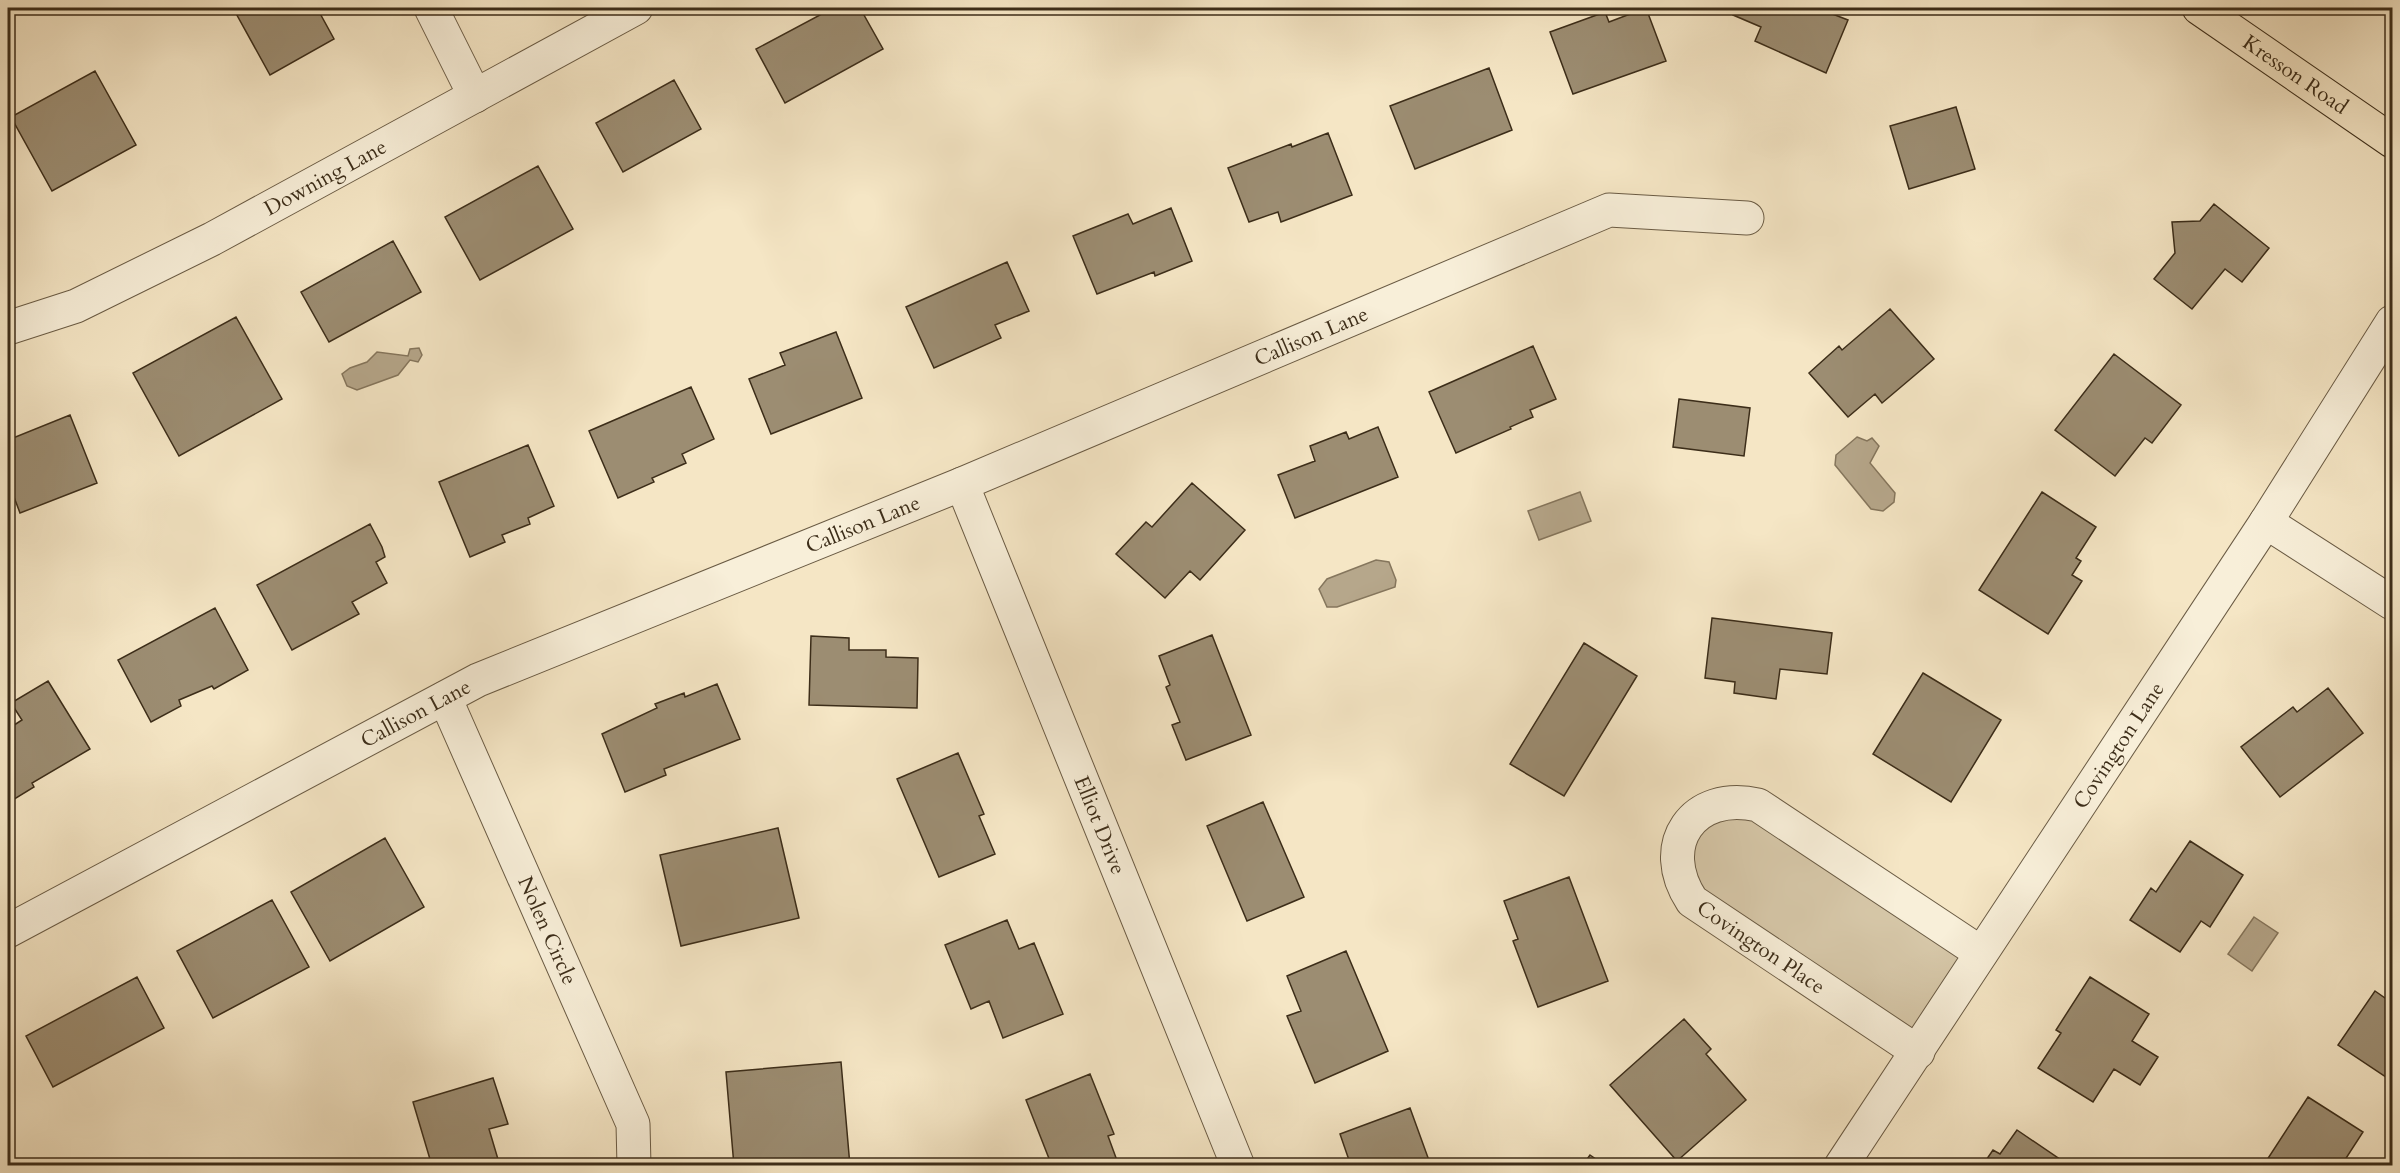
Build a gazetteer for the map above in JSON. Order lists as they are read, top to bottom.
{
  "streets": {
    "main road": ["Kresson Road"],
    "street": [
      "Downing Lane",
      "Callison Lane",
      "Covington Lane",
      "Elliot Drive",
      "Nolen Circle",
      "Covington Place"
    ]
  },
  "crossings": [
    ["Callison Lane", "Elliot Drive"],
    ["Callison Lane", "Nolen Circle"],
    ["Covington Lane", "Covington Place"]
  ]
}
